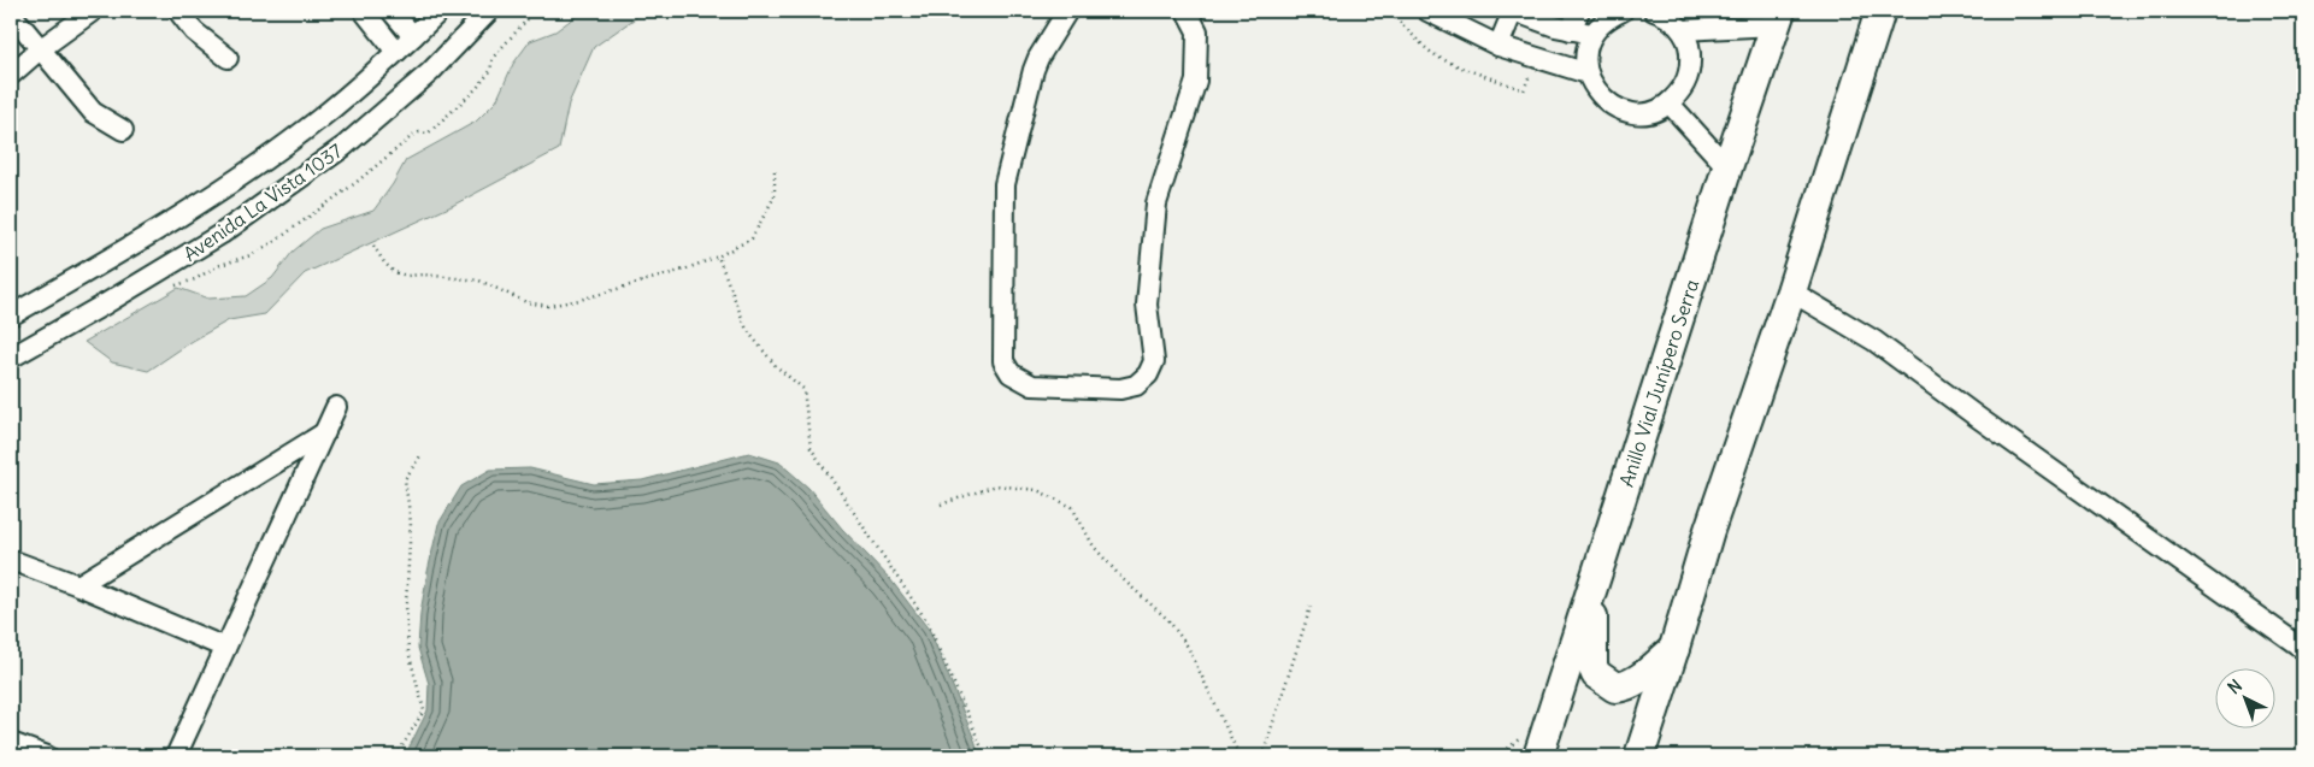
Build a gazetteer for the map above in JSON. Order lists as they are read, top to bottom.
{
  "streets": {
    "highway": ["Anillo Vial Junípero Serra"],
    "street": ["Avenida La Vista 1037"]
  },
  "north": "top left"
}
